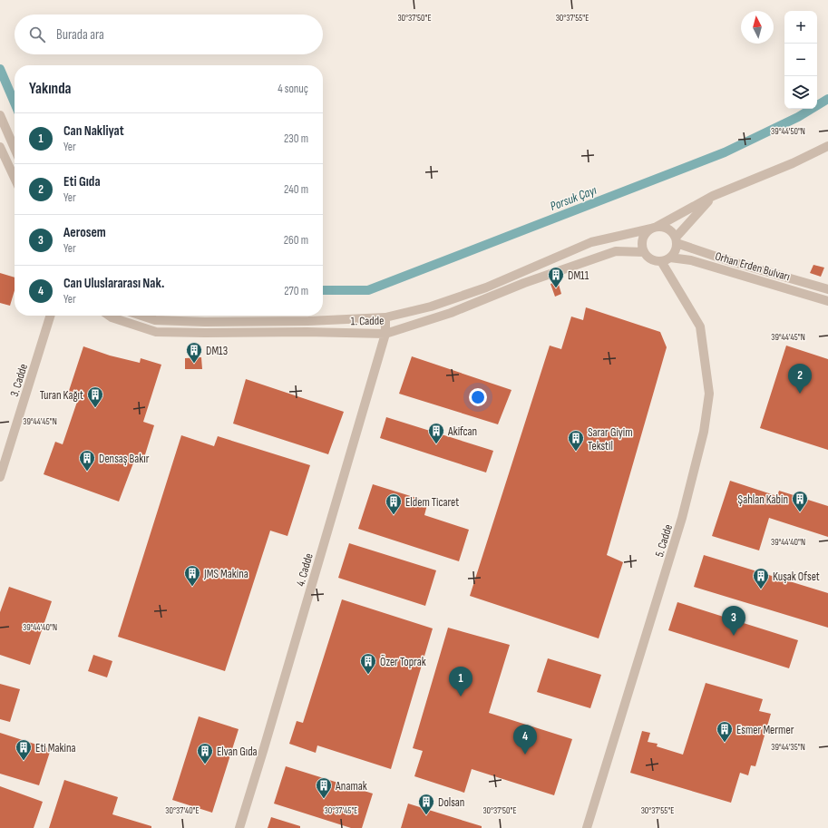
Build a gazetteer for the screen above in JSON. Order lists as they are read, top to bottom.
{
  "streets": {
    "street": [
      "Orhan Erden Bulvarı",
      "1. Cadde",
      "3. Cadde",
      "5. Cadde",
      "4. Cadde"
    ]
  },
  "crossings": [
    ["Orhan Erden Bulvarı", "1. Cadde"],
    ["Orhan Erden Bulvarı", "5. Cadde"],
    ["1. Cadde", "5. Cadde"],
    ["1. Cadde", "4. Cadde"]
  ],
  "water": ["Porsuk Çayı"],
  "places": {
    "building": [
      "DM11",
      "DM13",
      "Turan Kağıt",
      "Akifcan",
      "Sarar Giyim Tekstil",
      "Densaş Bakır",
      "Şahlan Kabin",
      "Eldem Ticaret",
      "JMS Makina",
      "Kuşak Ofset",
      "Özer Toprak",
      "Esmer Mermer",
      "Eti Makina",
      "Elvan Gıda",
      "Anamak",
      "Dolsan"
    ]
  },
  "north": "top",
  "page": {
    "map_buttons": ["+", "−"],
    "search": "Burada ara",
    "heading": ["Yakında", "4 sonuç"],
    "list": [
      {
        "mark": "1",
        "name": "Can Nakliyat",
        "note": "Yer",
        "value": "230 m"
      },
      {
        "mark": "2",
        "name": "Eti Gıda",
        "note": "Yer",
        "value": "240 m"
      },
      {
        "mark": "3",
        "name": "Aerosem",
        "note": "Yer",
        "value": "260 m"
      },
      {
        "mark": "4",
        "name": "Can Uluslararası Nak.",
        "note": "Yer",
        "value": "270 m"
      }
    ],
    "pins": [
      "2",
      "3",
      "1",
      "4"
    ]
  },
  "coordinates": [
    "30°37'50\"E",
    "30°37'55\"E",
    "39°44'50\"N",
    "39°44'45\"N",
    "39°44'40\"N",
    "39°44'35\"N",
    "30°37'40\"E",
    "30°37'45\"E"
  ]
}
